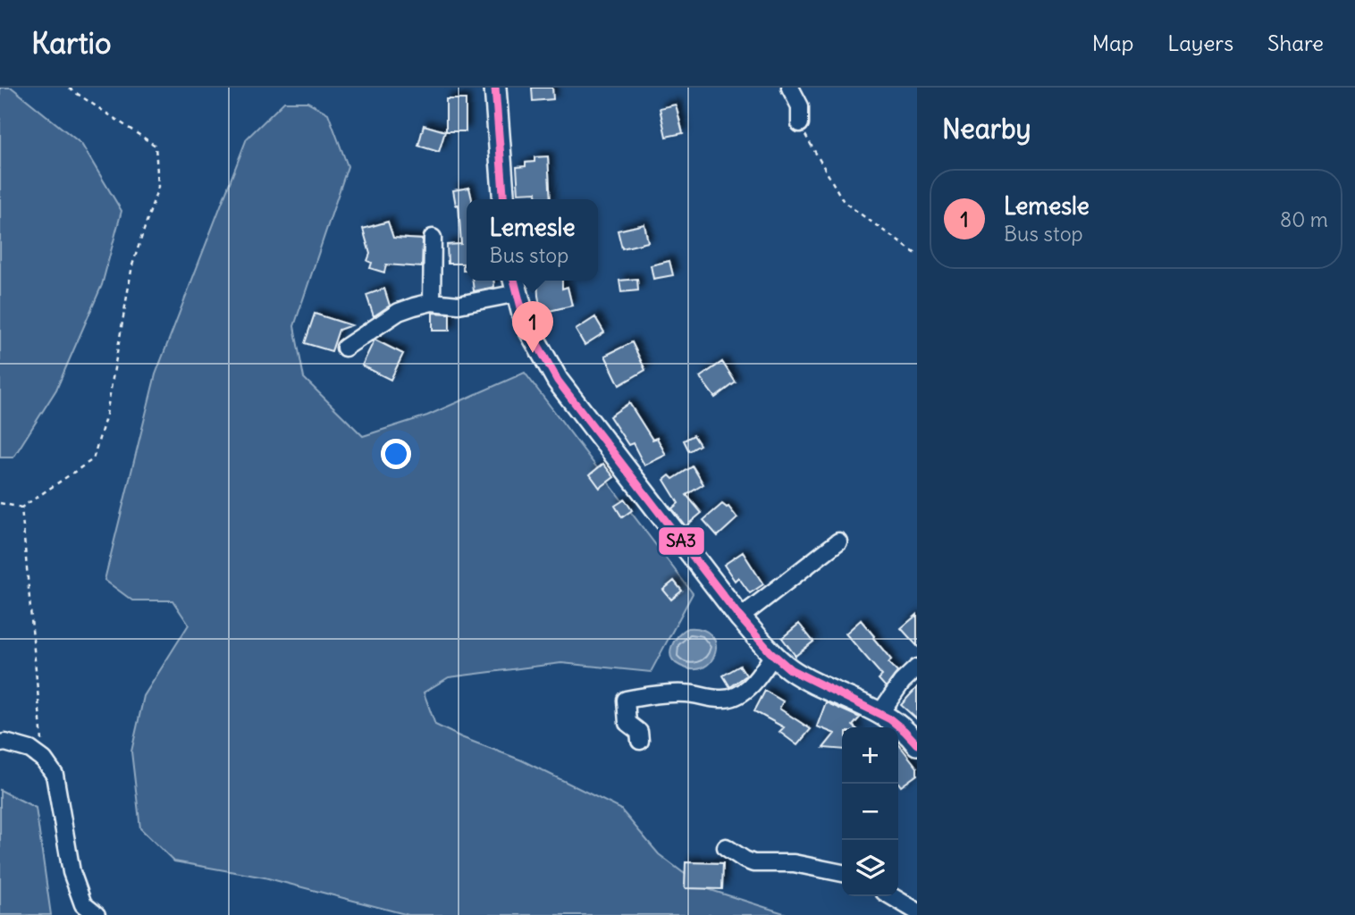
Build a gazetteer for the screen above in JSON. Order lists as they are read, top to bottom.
{
  "lines": ["transit line SA3"],
  "page": {
    "header": "Kartio",
    "nav": ["Map", "Layers", "Share"],
    "heading": "Nearby",
    "list": [
      {
        "mark": "1",
        "name": "Lemesle",
        "note": "Bus stop",
        "value": "80 m"
      }
    ],
    "popup": ["Lemesle", "Bus stop"],
    "pins": "1",
    "map_buttons": ["+", "−"]
  }
}
